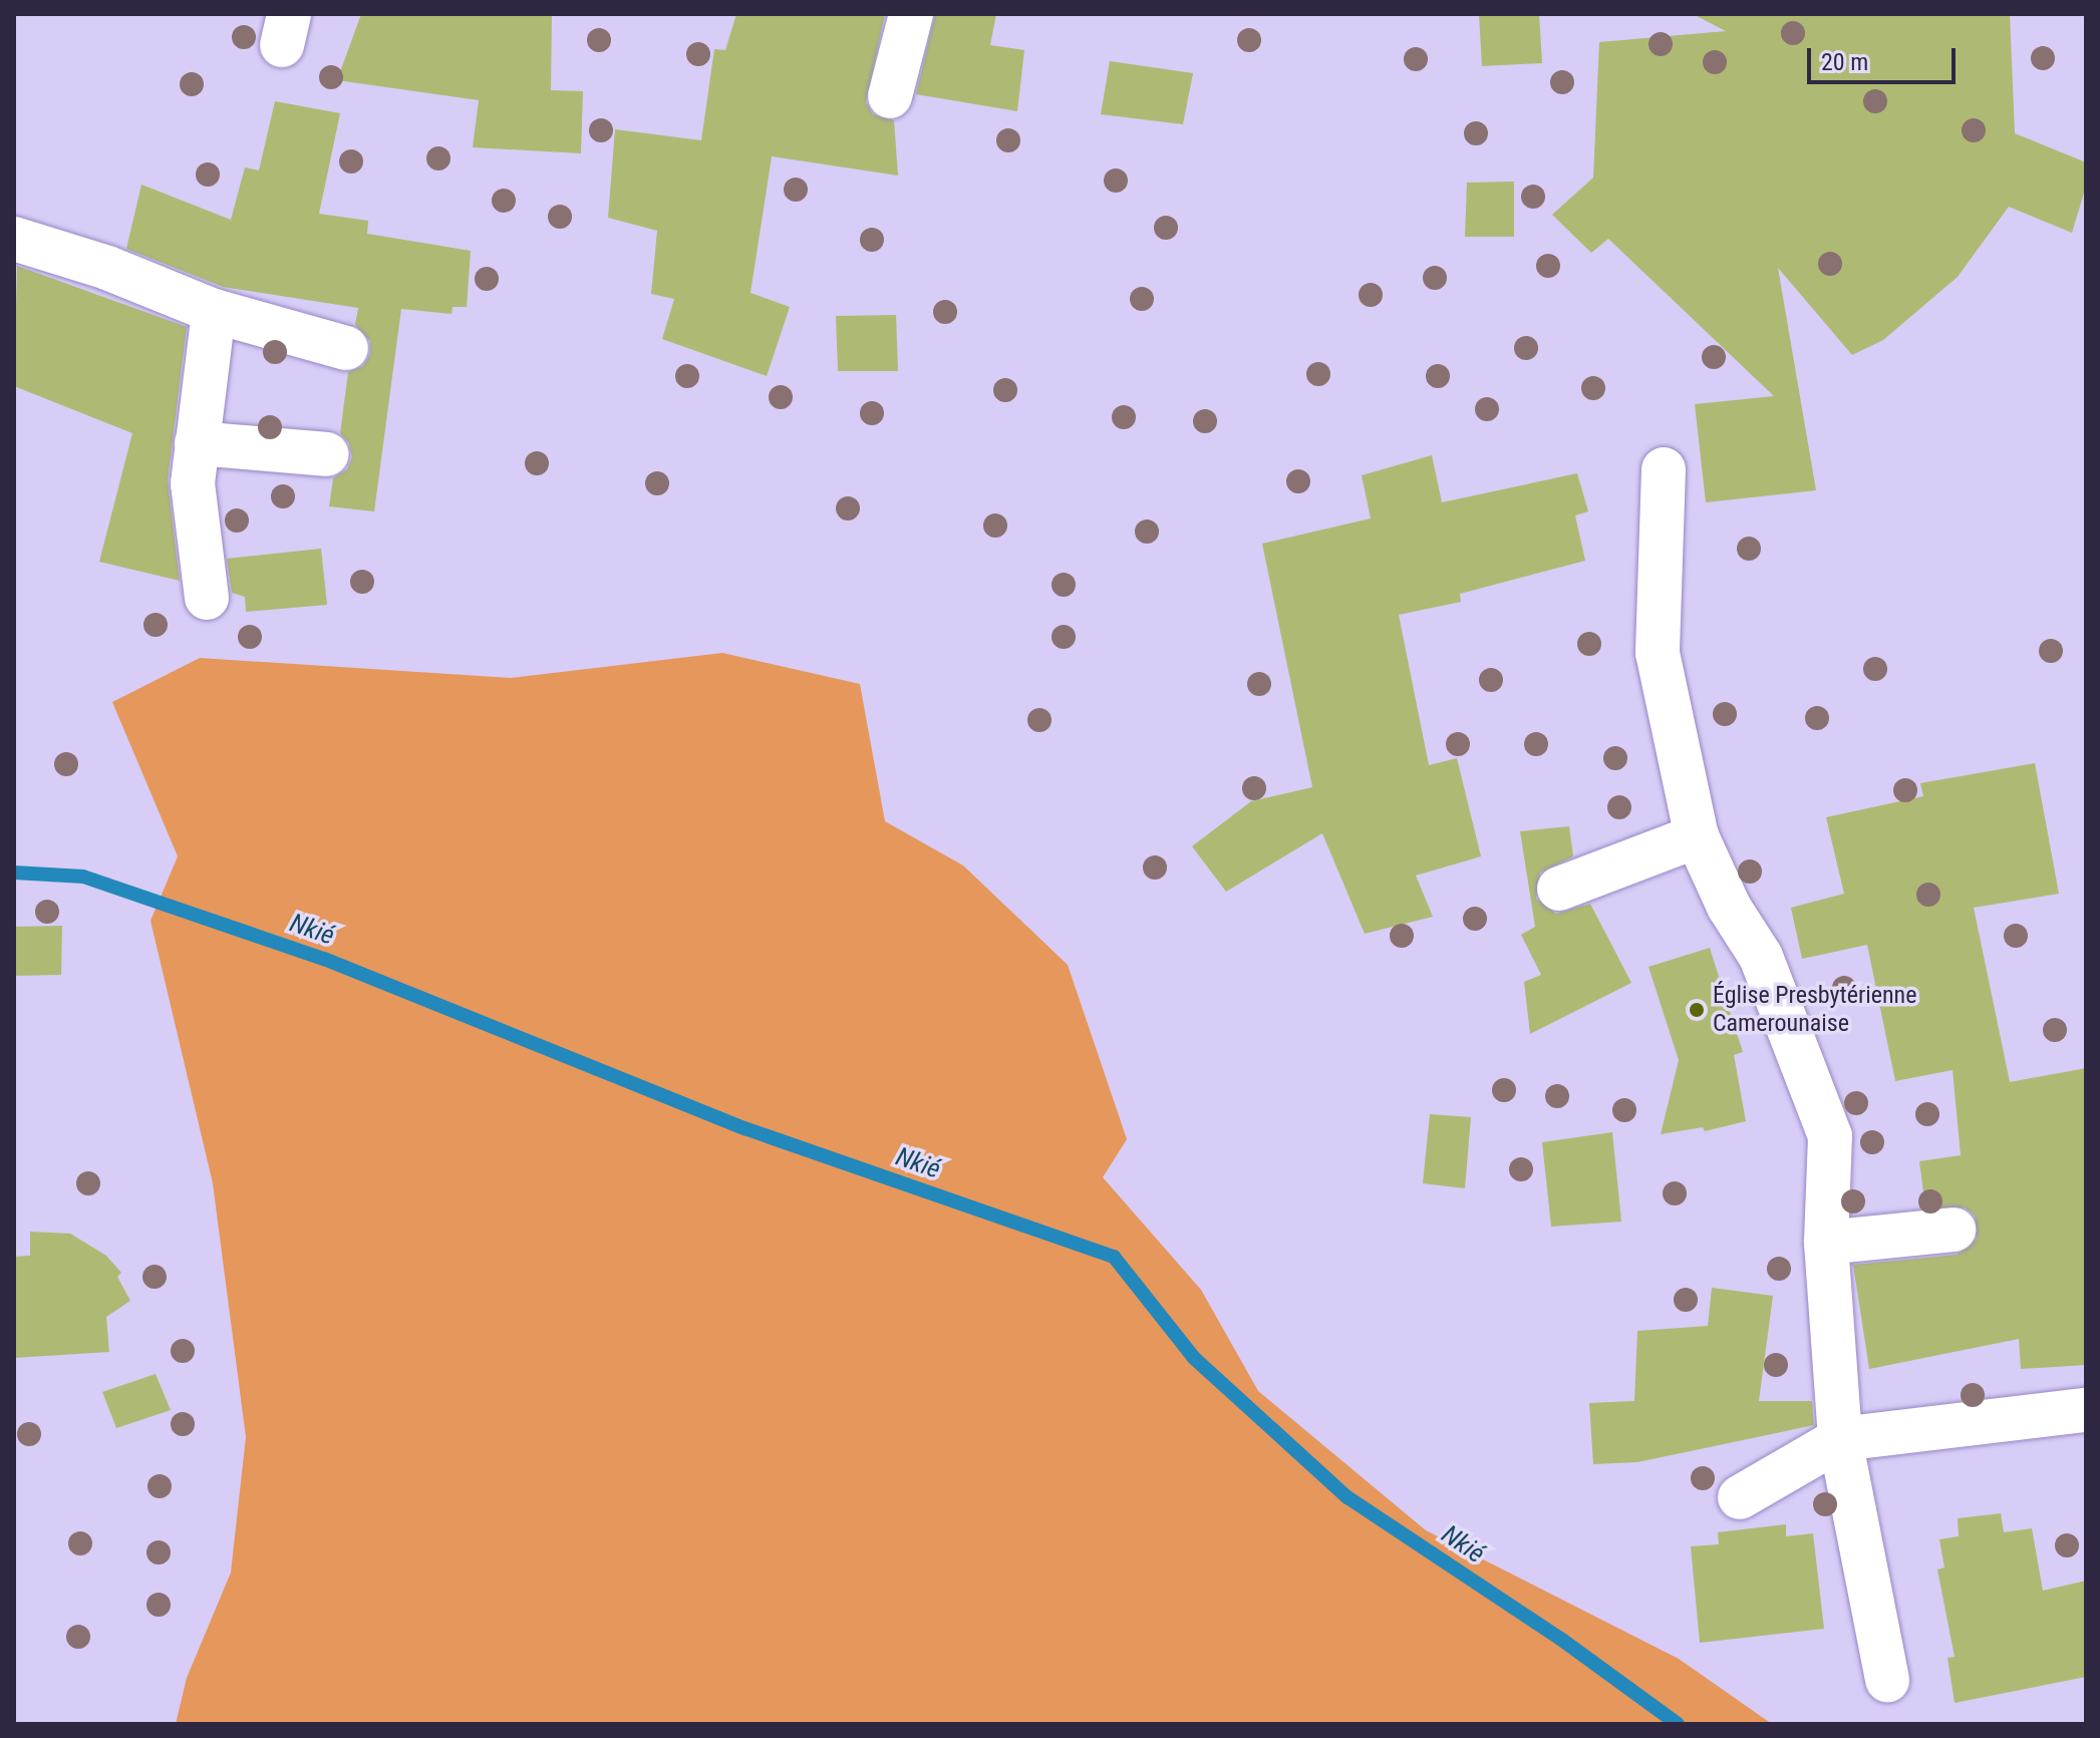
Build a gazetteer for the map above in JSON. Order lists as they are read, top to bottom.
{
  "water": ["Nkié"],
  "places": ["Église Presbytérienne Camerounaise"],
  "scale_bar": "20 m"
}
